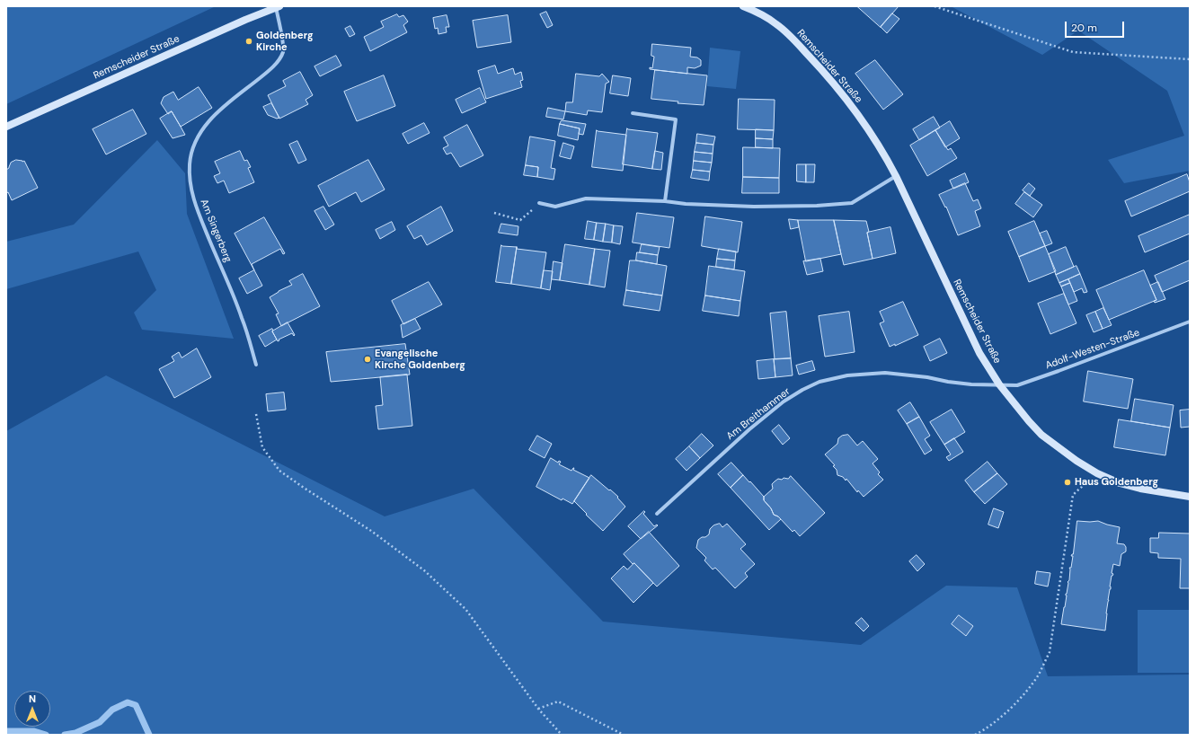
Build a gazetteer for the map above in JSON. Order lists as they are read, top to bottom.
{
  "streets": {
    "main road": ["Remscheider Straße"],
    "street": ["Am Singerberg", "Adolf-Westen-Straße", "Am Breithammer"]
  },
  "crossings": [
    ["Remscheider Straße", "Am Singerberg"],
    ["Remscheider Straße", "Adolf-Westen-Straße"],
    ["Remscheider Straße", "Am Breithammer"],
    ["Adolf-Westen-Straße", "Am Breithammer"]
  ],
  "places": ["Goldenberg Kirche", "Evangelische Kirche Goldenberg", "Haus Goldenberg"],
  "scale_bar": "20 m",
  "north": "top"
}
